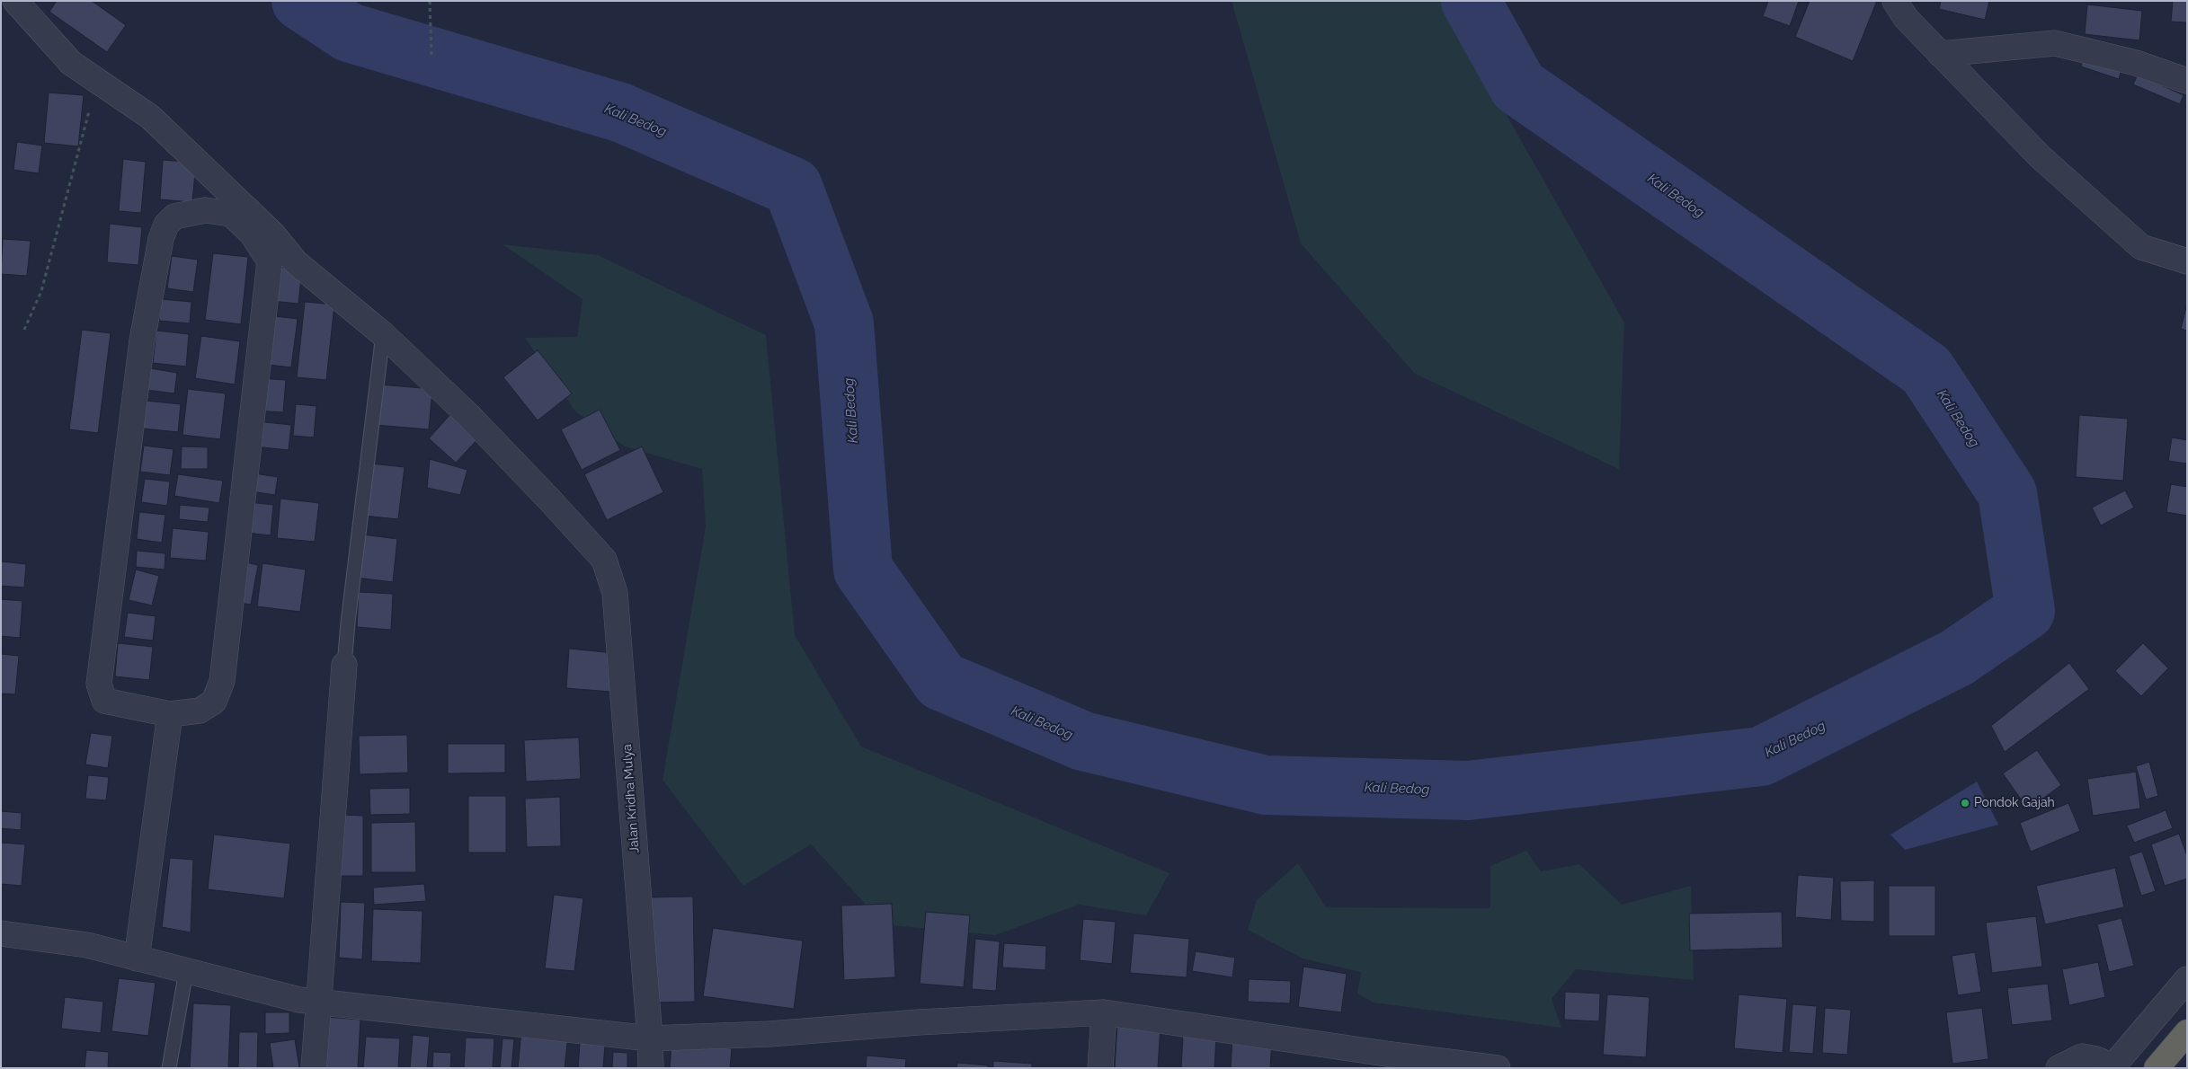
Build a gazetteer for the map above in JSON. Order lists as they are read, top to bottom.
{
  "streets": {
    "street": ["Jalan Kridha Mulya"]
  },
  "water": ["Kali Bedog"],
  "places": ["Pondok Gajah"]
}
